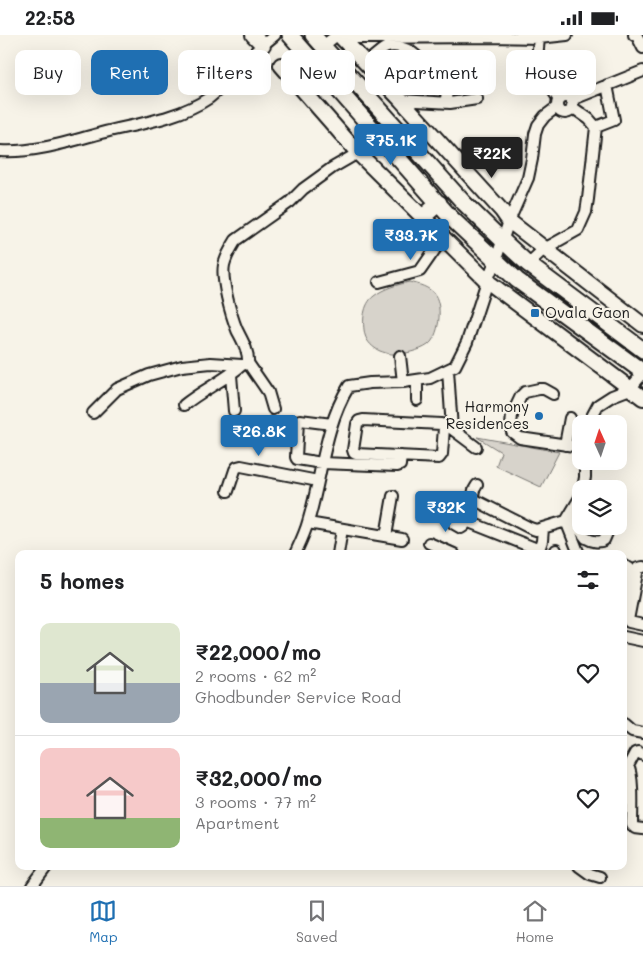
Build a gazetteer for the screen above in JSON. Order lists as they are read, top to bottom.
{
  "places": {
    "transit": ["Ovala Gaon"],
    "other": ["Harmony Residences"]
  },
  "north": "top",
  "page": {
    "status": "22:58",
    "chip": [
      "Buy",
      "Rent",
      "Filters",
      "New",
      "Apartment",
      "House"
    ],
    "price": [
      "₹75.1K",
      "₹22K",
      "₹33.7K",
      "₹26.8K",
      "₹32K"
    ],
    "heading": "5 homes",
    "list": [
      {
        "name": "₹22,000/mo",
        "note": "2 rooms · 62 m² · Ghodbunder Service Road"
      },
      {
        "name": "₹32,000/mo",
        "note": "3 rooms · 77 m² · Apartment"
      }
    ],
    "tabs": ["Map", "Saved", "Home"]
  }
}
